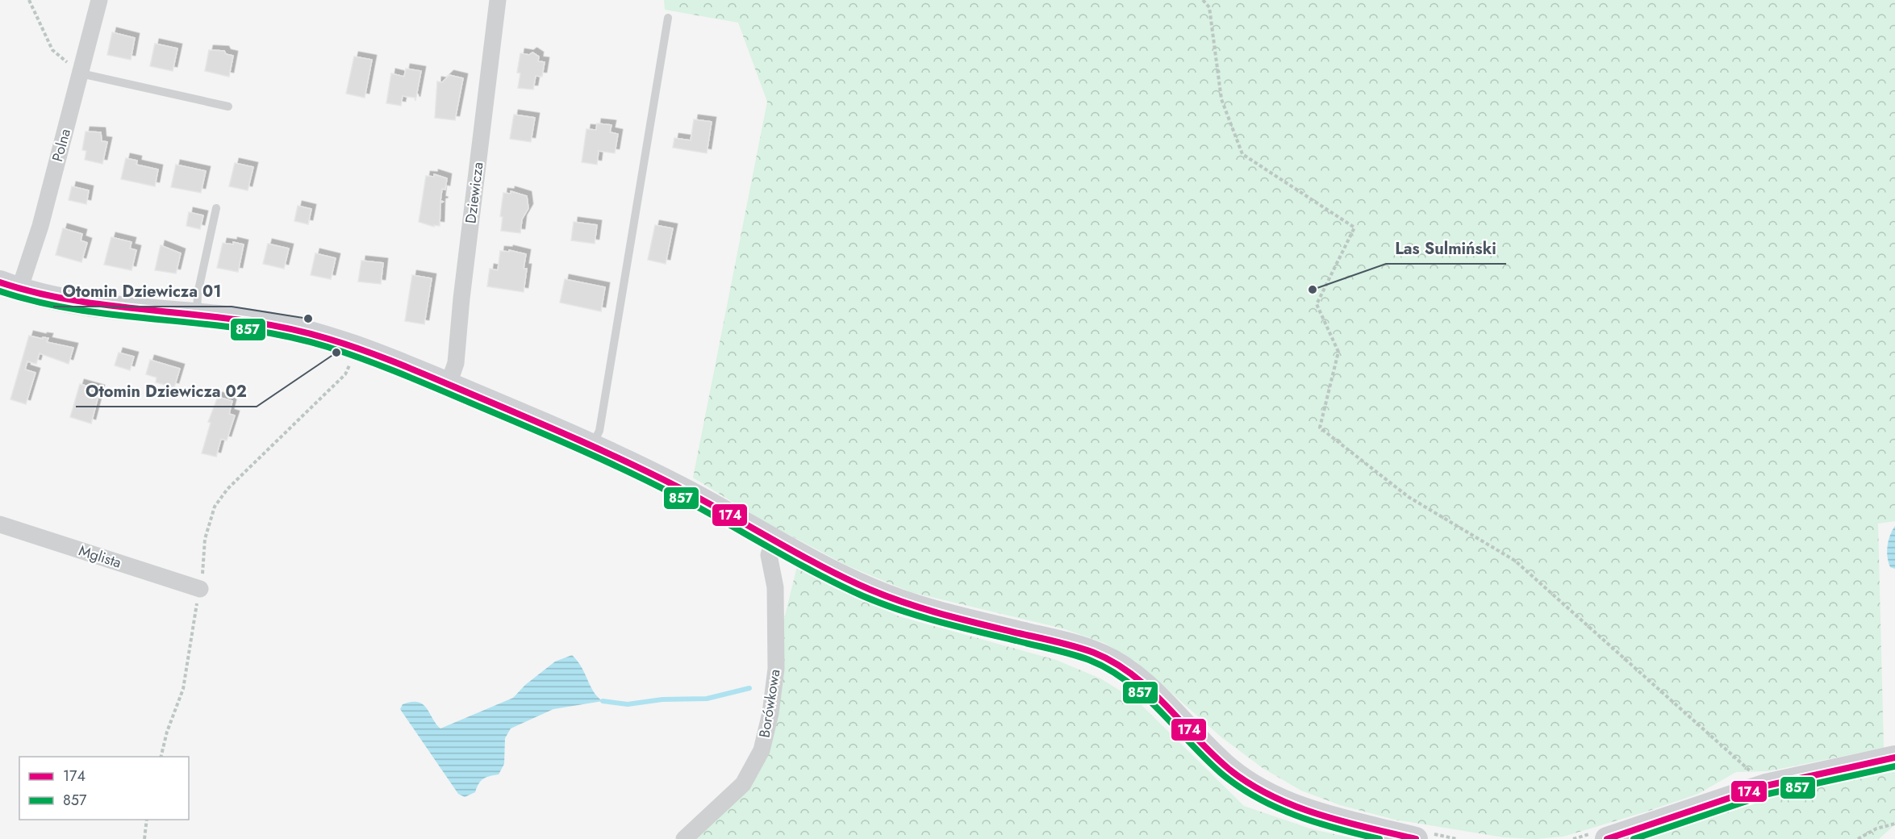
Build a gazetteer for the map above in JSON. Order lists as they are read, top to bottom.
{
  "streets": {
    "street": [
      "Polna",
      "Dziewicza",
      "Mglista",
      "Borówkowa"
    ]
  },
  "places": ["Las Sulmiński", "Otomin Dziewicza 01", "Otomin Dziewicza 02"],
  "lines": ["transit line 174", "transit line 857"],
  "legend": ["174", "857"]
}
